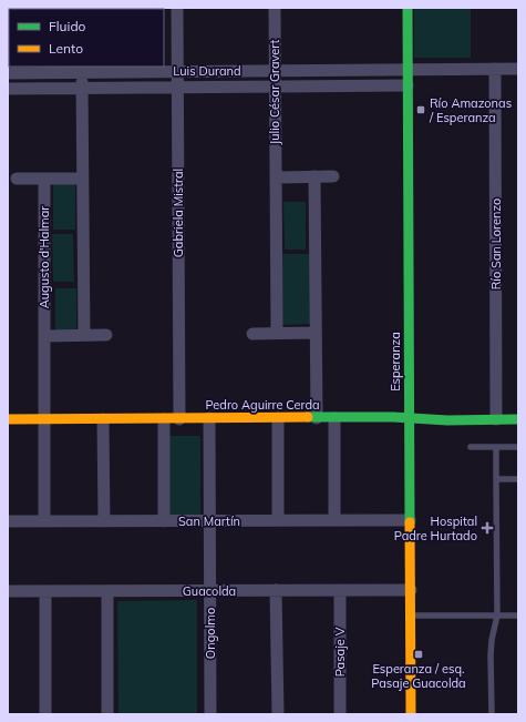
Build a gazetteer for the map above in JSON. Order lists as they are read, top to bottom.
{
  "streets": {
    "street": [
      "Luis Durand",
      "Julio César Gravert",
      "Gabriela Mistral",
      "Río San Lorenzo",
      "Augusto d'Halmar",
      "Esperanza",
      "Pedro Aguirre Cerda",
      "San Martín",
      "Guacolda",
      "Ongolmo",
      "Pasaje V"
    ]
  },
  "crossings": [
    ["Luis Durand", "Julio César Gravert"],
    ["Luis Durand", "Gabriela Mistral"],
    ["Luis Durand", "Río San Lorenzo"],
    ["Luis Durand", "Esperanza"],
    ["Gabriela Mistral", "Pedro Aguirre Cerda"],
    ["Río San Lorenzo", "Pedro Aguirre Cerda"],
    ["Augusto d'Halmar", "Pedro Aguirre Cerda"],
    ["Augusto d'Halmar", "San Martín"],
    ["Esperanza", "Pedro Aguirre Cerda"],
    ["Esperanza", "San Martín"],
    ["Esperanza", "Guacolda"],
    ["Pedro Aguirre Cerda", "Ongolmo"],
    ["San Martín", "Ongolmo"],
    ["Guacolda", "Ongolmo"],
    ["Guacolda", "Pasaje V"]
  ],
  "places": {
    "transit": ["Río Amazonas / Esperanza", "Esperanza / esq. Pasaje Guacolda"],
    "health": ["Hospital Padre Hurtado"]
  },
  "legend": ["Fluido", "Lento"]
}
